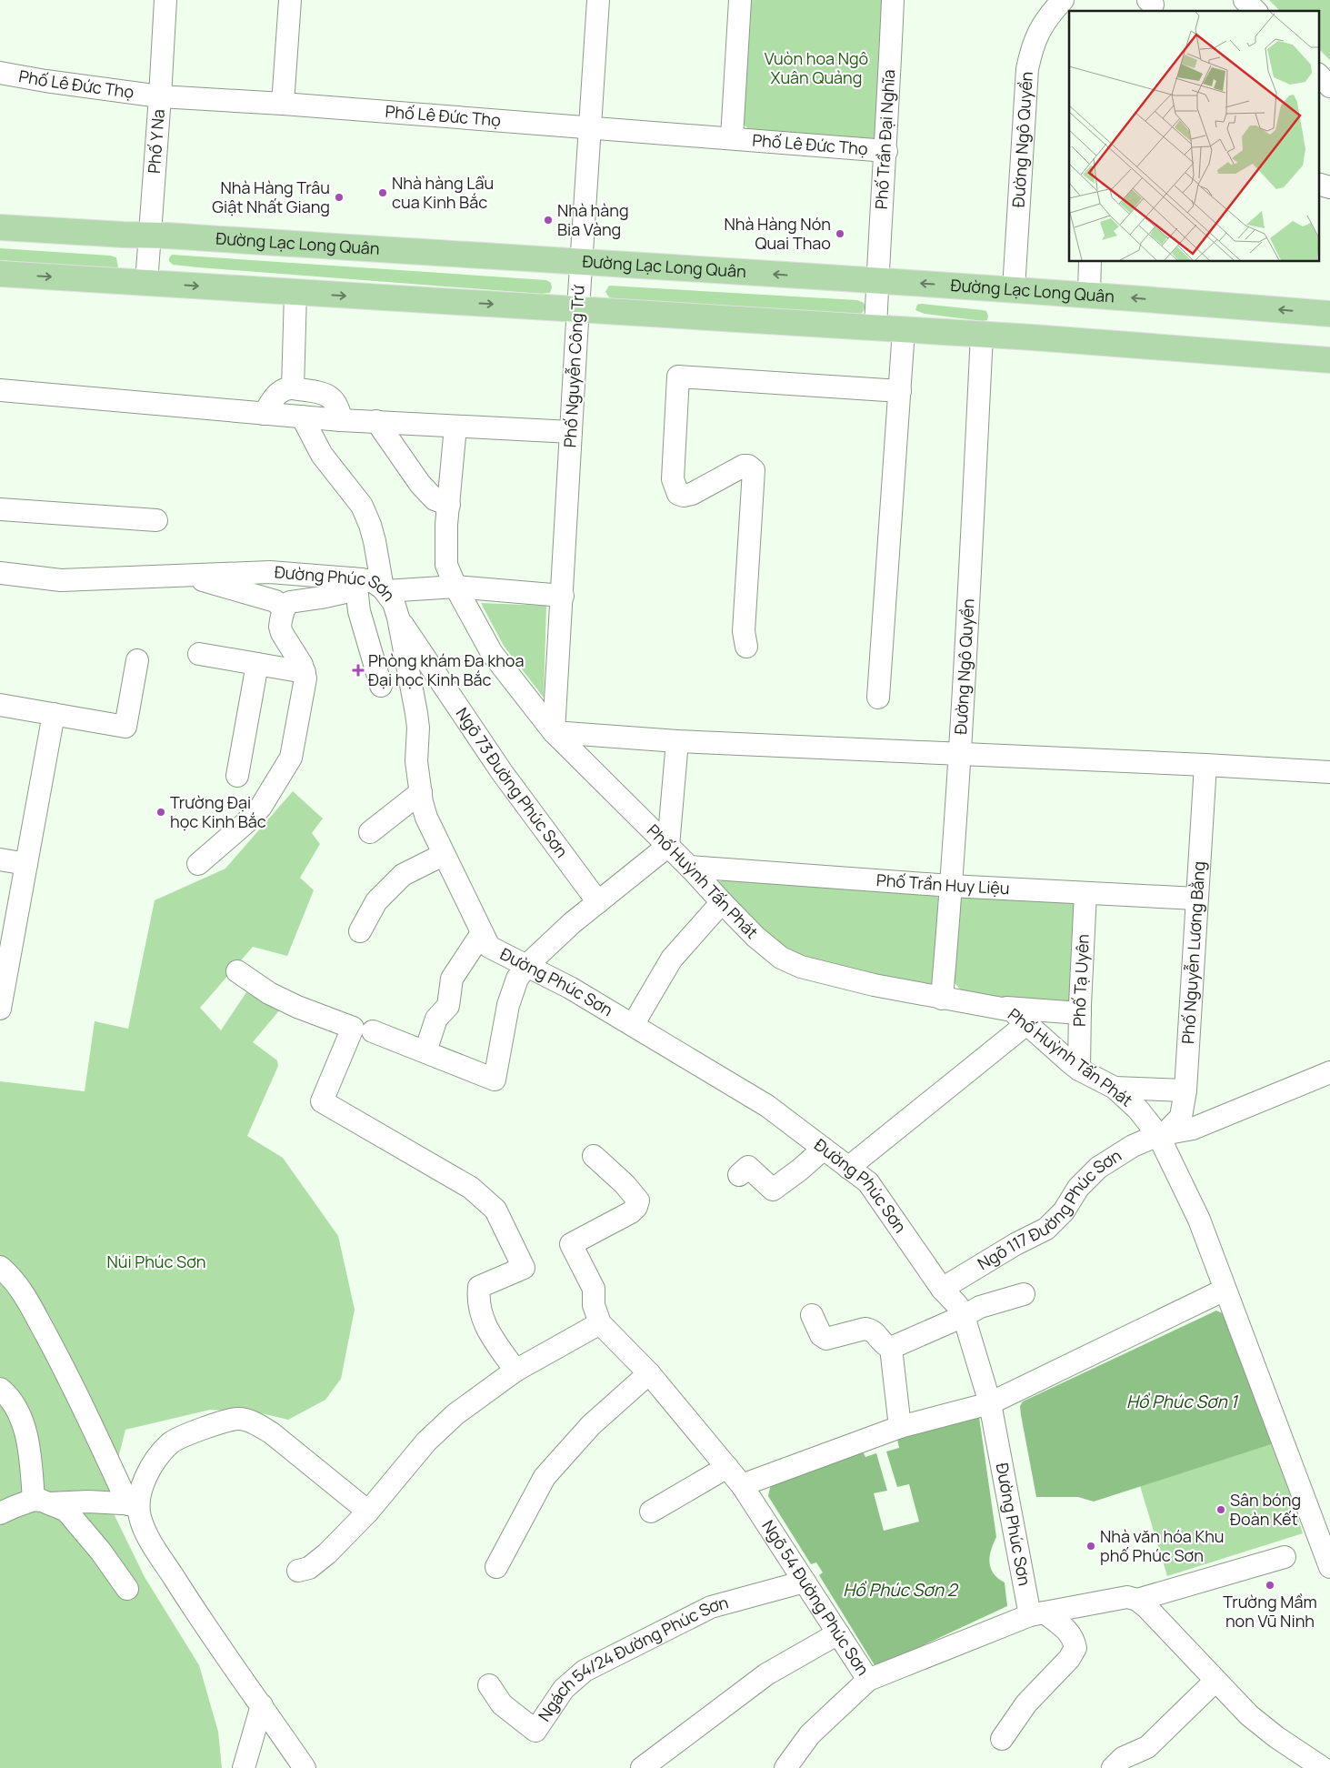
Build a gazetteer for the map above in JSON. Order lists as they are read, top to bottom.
{
  "streets": {
    "main road": ["Đường Lạc Long Quân"],
    "street": [
      "Phố Lê Đức Thọ",
      "Đường Ngô Quyền",
      "Phố Trần Đại Nghĩa",
      "Phố Y Na",
      "Phố Nguyễn Công Trứ",
      "Đường Phúc Sơn",
      "Ngõ 73 Đường Phúc Sơn",
      "Phố Huỳnh Tấn Phát",
      "Phố Trần Huy Liệu",
      "Phố Nguyễn Lương Bằng",
      "Phố Tạ Uyên",
      "Ngõ 117 Đường Phúc Sơn",
      "Ngõ 54 Đường Phúc Sơn",
      "Ngách 54/24 Đường Phúc Sơn"
    ]
  },
  "crossings": [
    ["Phố Lê Đức Thọ", "Phố Trần Đại Nghĩa"],
    ["Phố Lê Đức Thọ", "Phố Y Na"],
    ["Phố Lê Đức Thọ", "Phố Nguyễn Công Trứ"],
    ["Đường Ngô Quyền", "Đường Lạc Long Quân"],
    ["Đường Ngô Quyền", "Phố Huỳnh Tấn Phát"],
    ["Đường Ngô Quyền", "Phố Trần Huy Liệu"],
    ["Phố Trần Đại Nghĩa", "Đường Lạc Long Quân"],
    ["Phố Y Na", "Đường Lạc Long Quân"],
    ["Đường Lạc Long Quân", "Phố Nguyễn Công Trứ"],
    ["Phố Nguyễn Công Trứ", "Phố Huỳnh Tấn Phát"],
    ["Đường Phúc Sơn", "Ngõ 73 Đường Phúc Sơn"],
    ["Đường Phúc Sơn", "Ngõ 117 Đường Phúc Sơn"],
    ["Đường Phúc Sơn", "Ngõ 54 Đường Phúc Sơn"],
    ["Phố Huỳnh Tấn Phát", "Phố Trần Huy Liệu"],
    ["Phố Huỳnh Tấn Phát", "Phố Nguyễn Lương Bằng"],
    ["Phố Huỳnh Tấn Phát", "Phố Tạ Uyên"],
    ["Phố Huỳnh Tấn Phát", "Ngõ 117 Đường Phúc Sơn"],
    ["Phố Trần Huy Liệu", "Phố Nguyễn Lương Bằng"],
    ["Phố Trần Huy Liệu", "Phố Tạ Uyên"],
    ["Phố Nguyễn Lương Bằng", "Ngõ 117 Đường Phúc Sơn"],
    ["Ngõ 54 Đường Phúc Sơn", "Ngách 54/24 Đường Phúc Sơn"]
  ],
  "water": ["Hồ Phúc Sơn 1", "Hồ Phúc Sơn 2"],
  "parks": ["Vuòn hoa Ngô Xuân Quảng", "Núi Phúc Sơn"],
  "places": {
    "other": [
      "Nhà hàng Lẩu cua Kinh Bắc",
      "Nhà Hàng Trâu Giật Nhất Giang",
      "Nhà hàng Bia Vàng",
      "Nhà Hàng Nón Quai Thao",
      "Trường Đại học Kinh Bắc",
      "Sân bóng Đoàn Kết",
      "Nhà văn hóa Khu phố Phúc Sơn",
      "Trường Mầm non Vũ Ninh"
    ],
    "health": ["Phòng khám Đa khoa Đại học Kinh Bắc"]
  }
}
